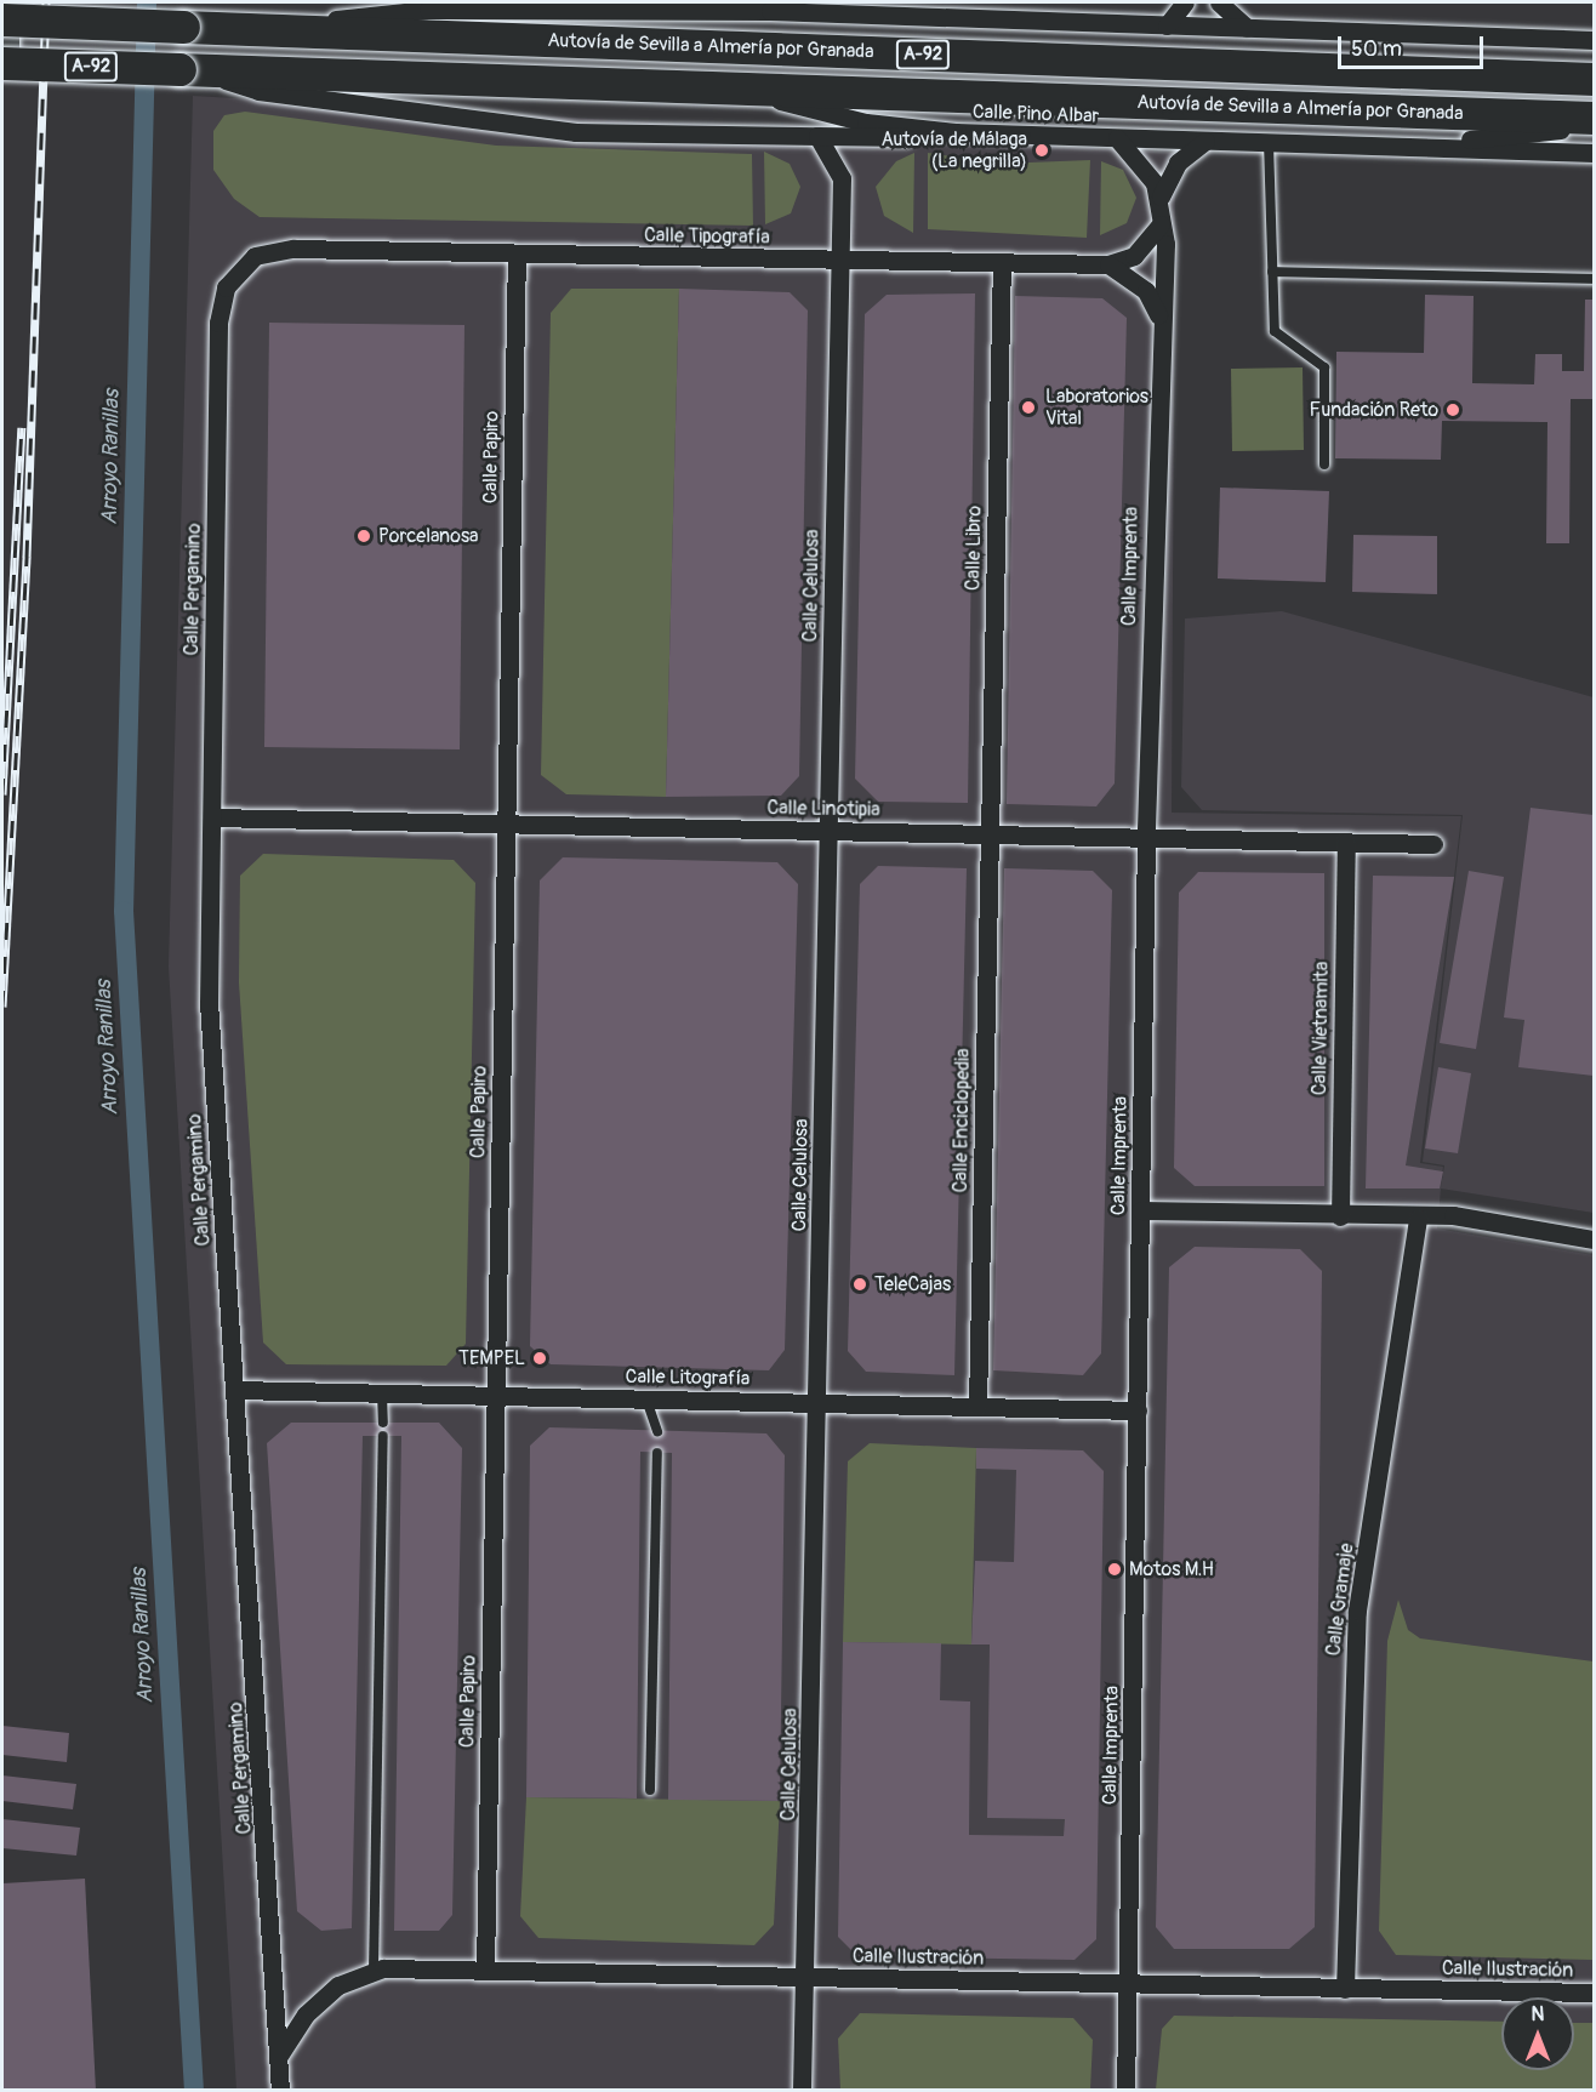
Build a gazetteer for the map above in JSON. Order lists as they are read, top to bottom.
{
  "streets": {
    "highway": ["Autovía de Sevilla a Almería por Granada", "A-92"],
    "street": [
      "Calle Pino Albar",
      "Calle Tipografía",
      "Calle Papiro",
      "Calle Libro",
      "Calle Imprenta",
      "Calle Celulosa",
      "Calle Pergamino",
      "Calle Linotipia",
      "Calle Vietnamita",
      "Calle Enciclopedia",
      "Calle Litografía",
      "Calle Gramaje",
      "Calle Ilustración"
    ]
  },
  "crossings": [
    ["Calle Pino Albar", "Calle Imprenta"],
    ["Calle Tipografía", "Calle Papiro"],
    ["Calle Tipografía", "Calle Libro"],
    ["Calle Tipografía", "Calle Celulosa"],
    ["Calle Tipografía", "Calle Pergamino"],
    ["Calle Papiro", "Calle Linotipia"],
    ["Calle Papiro", "Calle Litografía"],
    ["Calle Papiro", "Calle Ilustración"],
    ["Calle Libro", "Calle Linotipia"],
    ["Calle Libro", "Calle Enciclopedia"],
    ["Calle Imprenta", "Calle Linotipia"],
    ["Calle Imprenta", "Calle Litografía"],
    ["Calle Imprenta", "Calle Ilustración"],
    ["Calle Celulosa", "Calle Linotipia"],
    ["Calle Celulosa", "Calle Litografía"],
    ["Calle Celulosa", "Calle Ilustración"],
    ["Calle Pergamino", "Calle Linotipia"],
    ["Calle Pergamino", "Calle Litografía"],
    ["Calle Pergamino", "Calle Ilustración"],
    ["Calle Linotipia", "Calle Vietnamita"],
    ["Calle Linotipia", "Calle Enciclopedia"],
    ["Calle Enciclopedia", "Calle Litografía"],
    ["Calle Gramaje", "Calle Ilustración"]
  ],
  "water": ["Arroyo Ranillas"],
  "places": [
    "Autovía de Málaga (La negrilla)",
    "Laboratorios Vital",
    "Fundación Reto",
    "Porcelanosa",
    "TeleCajas",
    "TEMPEL",
    "Motos M.H"
  ],
  "scale_bar": "50 m",
  "north": "top"
}
